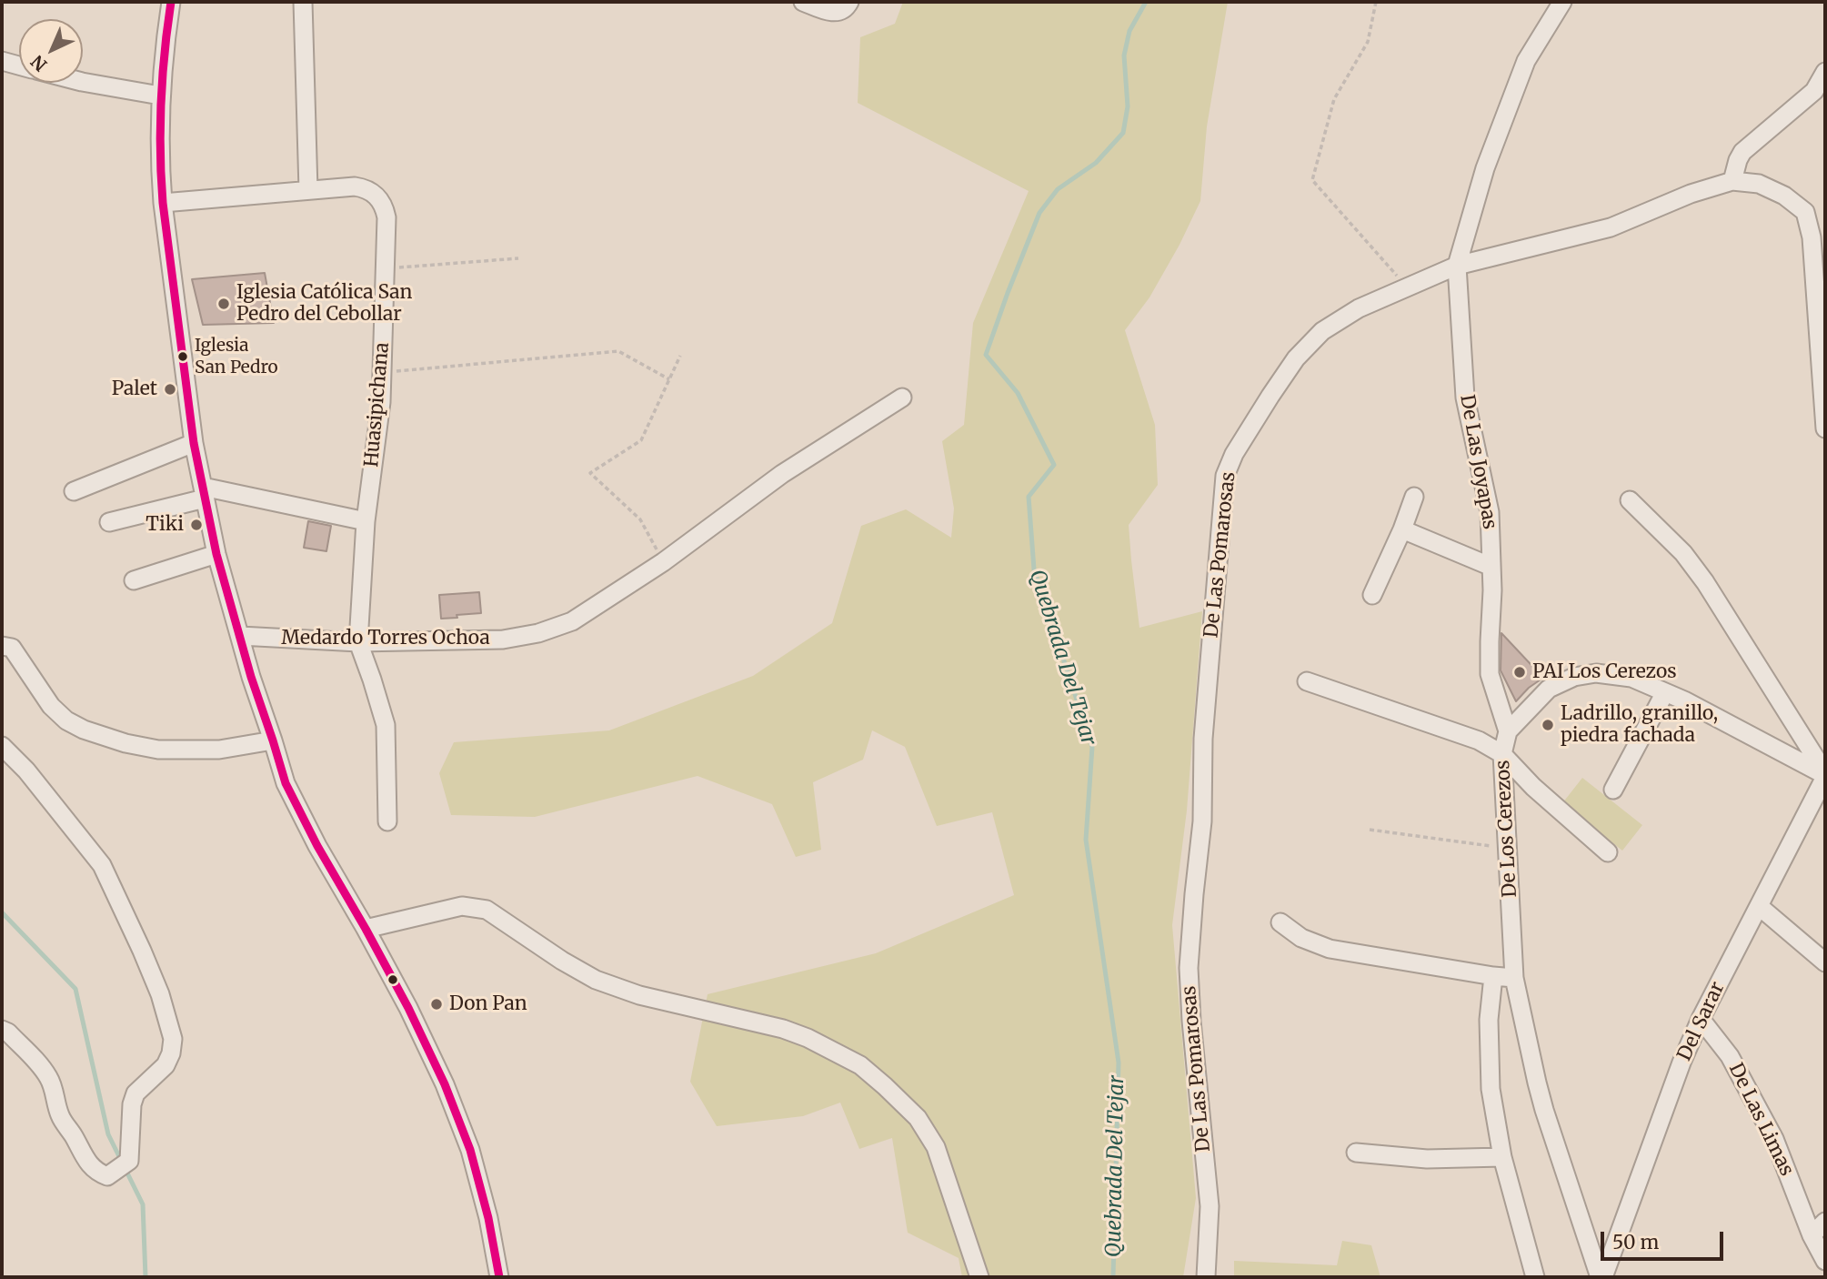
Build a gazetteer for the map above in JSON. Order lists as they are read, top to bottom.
{
  "streets": {
    "street": [
      "Huasipichana",
      "De Las Joyapas",
      "De Las Pomarosas",
      "Medardo Torres Ochoa",
      "De Los Cerezos",
      "Del Sarar",
      "De Las Limas"
    ]
  },
  "crossings": [
    ["Huasipichana", "Medardo Torres Ochoa"],
    ["De Las Joyapas", "De Las Pomarosas"],
    ["De Las Joyapas", "De Los Cerezos"],
    ["De Los Cerezos", "Del Sarar"],
    ["Del Sarar", "De Las Limas"]
  ],
  "water": ["Quebrada Del Tejar"],
  "places": [
    "Iglesia Católica San Pedro del Cebollar",
    "Iglesia San Pedro",
    "Palet",
    "Tiki",
    "PAI Los Cerezos",
    "Ladrillo, granillo, piedra fachada",
    "Don Pan"
  ],
  "scale_bar": "50 m",
  "north": "bottom left"
}
